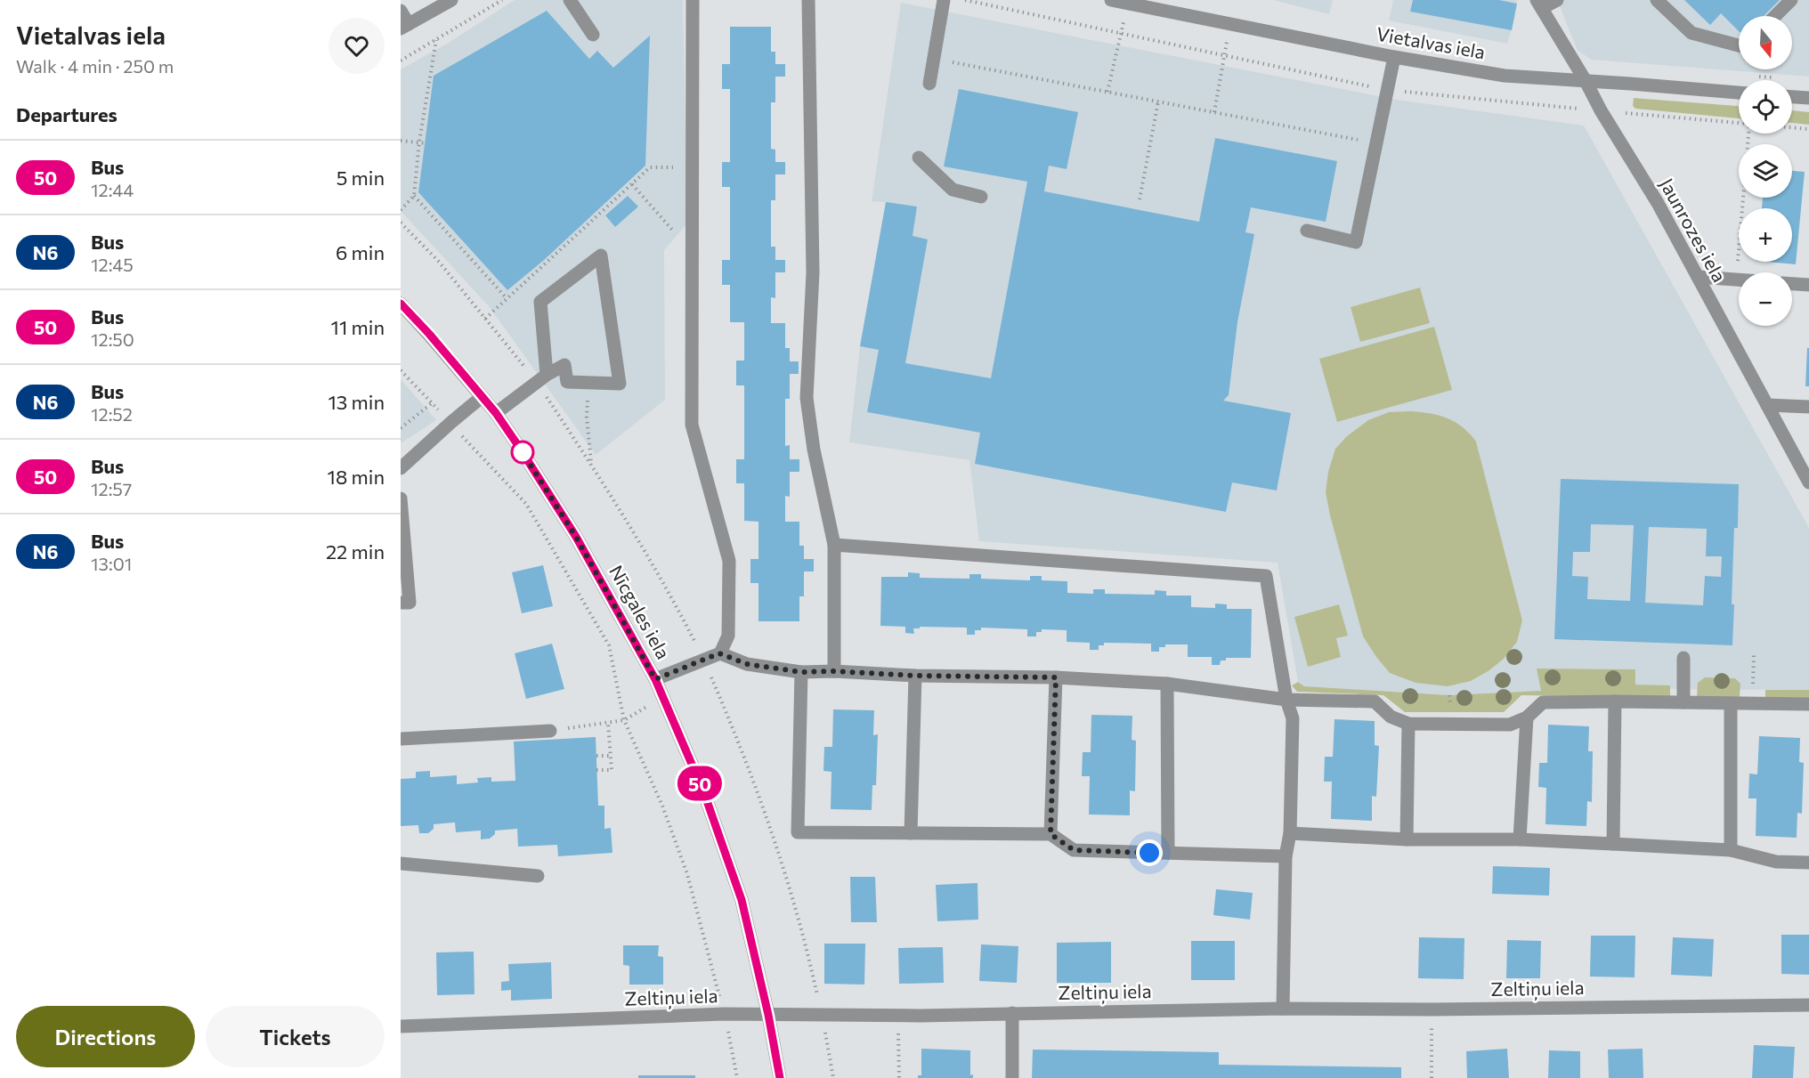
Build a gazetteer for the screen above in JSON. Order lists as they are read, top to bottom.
{
  "streets": {
    "street": [
      "Vietalvas iela",
      "Jaunrozes iela",
      "Nīcgales iela",
      "Zeltiņu iela"
    ]
  },
  "crossings": [
    ["Vietalvas iela", "Jaunrozes iela"],
    ["Nīcgales iela", "Zeltiņu iela"]
  ],
  "lines": ["bus line 50"],
  "north": "bottom",
  "page": {
    "heading": [
      ["Vietalvas iela", "Walk · 4 min · 250 m"],
      "Departures"
    ],
    "on_map": "50",
    "map_buttons": ["+", "−"],
    "list": [
      {
        "mark": "50",
        "name": "Bus",
        "note": "12:44",
        "value": "5 min"
      },
      {
        "mark": "N6",
        "name": "Bus",
        "note": "12:45",
        "value": "6 min"
      },
      {
        "mark": "50",
        "name": "Bus",
        "note": "12:50",
        "value": "11 min"
      },
      {
        "mark": "N6",
        "name": "Bus",
        "note": "12:52",
        "value": "13 min"
      },
      {
        "mark": "50",
        "name": "Bus",
        "note": "12:57",
        "value": "18 min"
      },
      {
        "mark": "N6",
        "name": "Bus",
        "note": "13:01",
        "value": "22 min"
      }
    ],
    "buttons": ["Directions", "Tickets"]
  }
}
